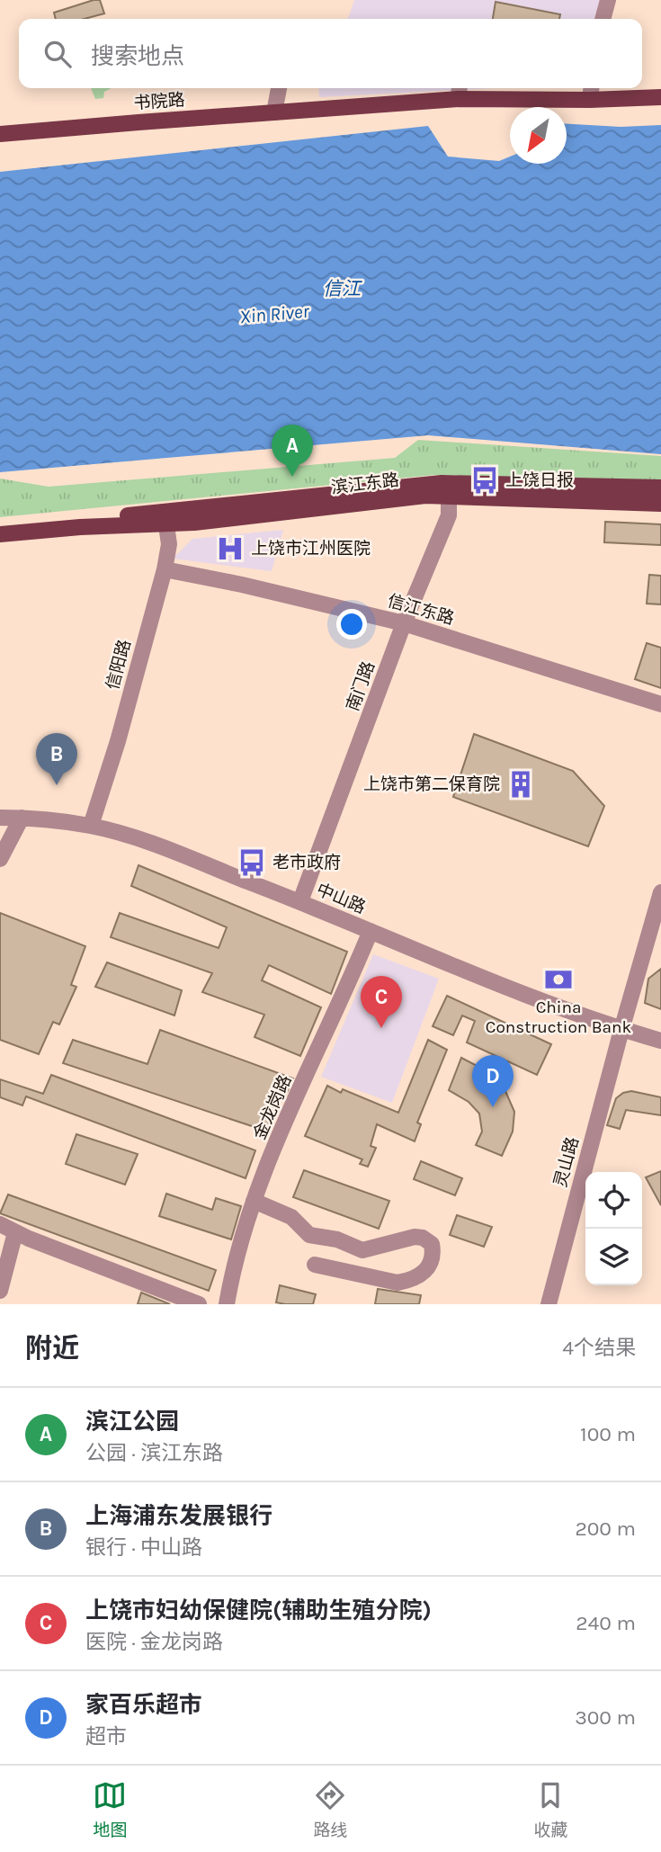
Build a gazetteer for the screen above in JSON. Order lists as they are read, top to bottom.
{
  "streets": {
    "main road": ["书院路", "滨江东路"],
    "street": [
      "信江东路",
      "信阳路",
      "南门路",
      "中山路",
      "金龙岗路",
      "灵山路"
    ]
  },
  "crossings": [
    ["滨江东路", "信阳路"],
    ["滨江东路", "南门路"],
    ["信江东路", "信阳路"],
    ["信江东路", "南门路"],
    ["信阳路", "中山路"],
    ["南门路", "中山路"],
    ["中山路", "金龙岗路"],
    ["中山路", "灵山路"]
  ],
  "water": ["信江", "Xin River"],
  "places": {
    "bus stop": ["上饶日报", "老市政府"],
    "hospital": ["上饶市江州医院"],
    "building": ["上饶市第二保育院"],
    "bank": ["China Construction Bank"]
  },
  "north": "bottom left",
  "page": {
    "search": "搜索地点",
    "pins": [
      "A",
      "B",
      "C",
      "D"
    ],
    "heading": ["附近", "4个结果"],
    "list": [
      {
        "mark": "A",
        "name": "滨江公园",
        "note": "公园 · 滨江东路",
        "value": "100 m"
      },
      {
        "mark": "B",
        "name": "上海浦东发展银行",
        "note": "银行 · 中山路",
        "value": "200 m"
      },
      {
        "mark": "C",
        "name": "上饶市妇幼保健院(辅助生殖分院)",
        "note": "医院 · 金龙岗路",
        "value": "240 m"
      },
      {
        "mark": "D",
        "name": "家百乐超市",
        "note": "超市",
        "value": "300 m"
      }
    ],
    "nav": ["地图", "路线", "收藏"]
  }
}
